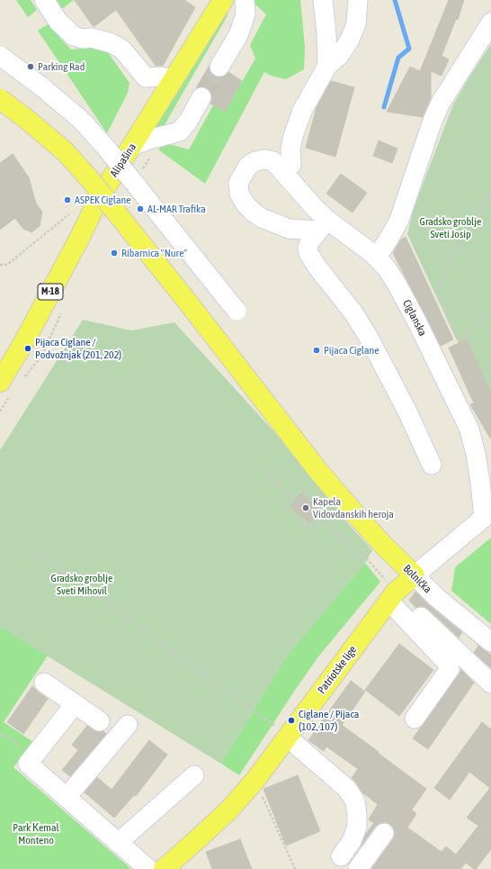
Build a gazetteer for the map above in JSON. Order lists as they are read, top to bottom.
{
  "streets": {
    "main road": [
      "Alipašina",
      "M-18",
      "Bolnička",
      "Patriotske lige"
    ],
    "street": ["Ciglanska"]
  },
  "crossings": [
    ["Ciglanska", "Patriotske lige"],
    ["Bolnička", "Patriotske lige"]
  ],
  "parks": ["Gradsko groblje Sveti Josip", "Gradsko groblje Sveti Mihovil", "Park Кemal Monteno"],
  "places": [
    "Parking Rad",
    "ASPEK Ciglane",
    "AL-MAR Trafika",
    "Ribarnica \"Nure\"",
    "Pijaca Ciglane / Podvožnjak (201, 202)",
    "Pijaca Ciglane",
    "Kapela Vidovdanskih heroja",
    "Ciglane / Pijaca (102, 107)"
  ]
}
